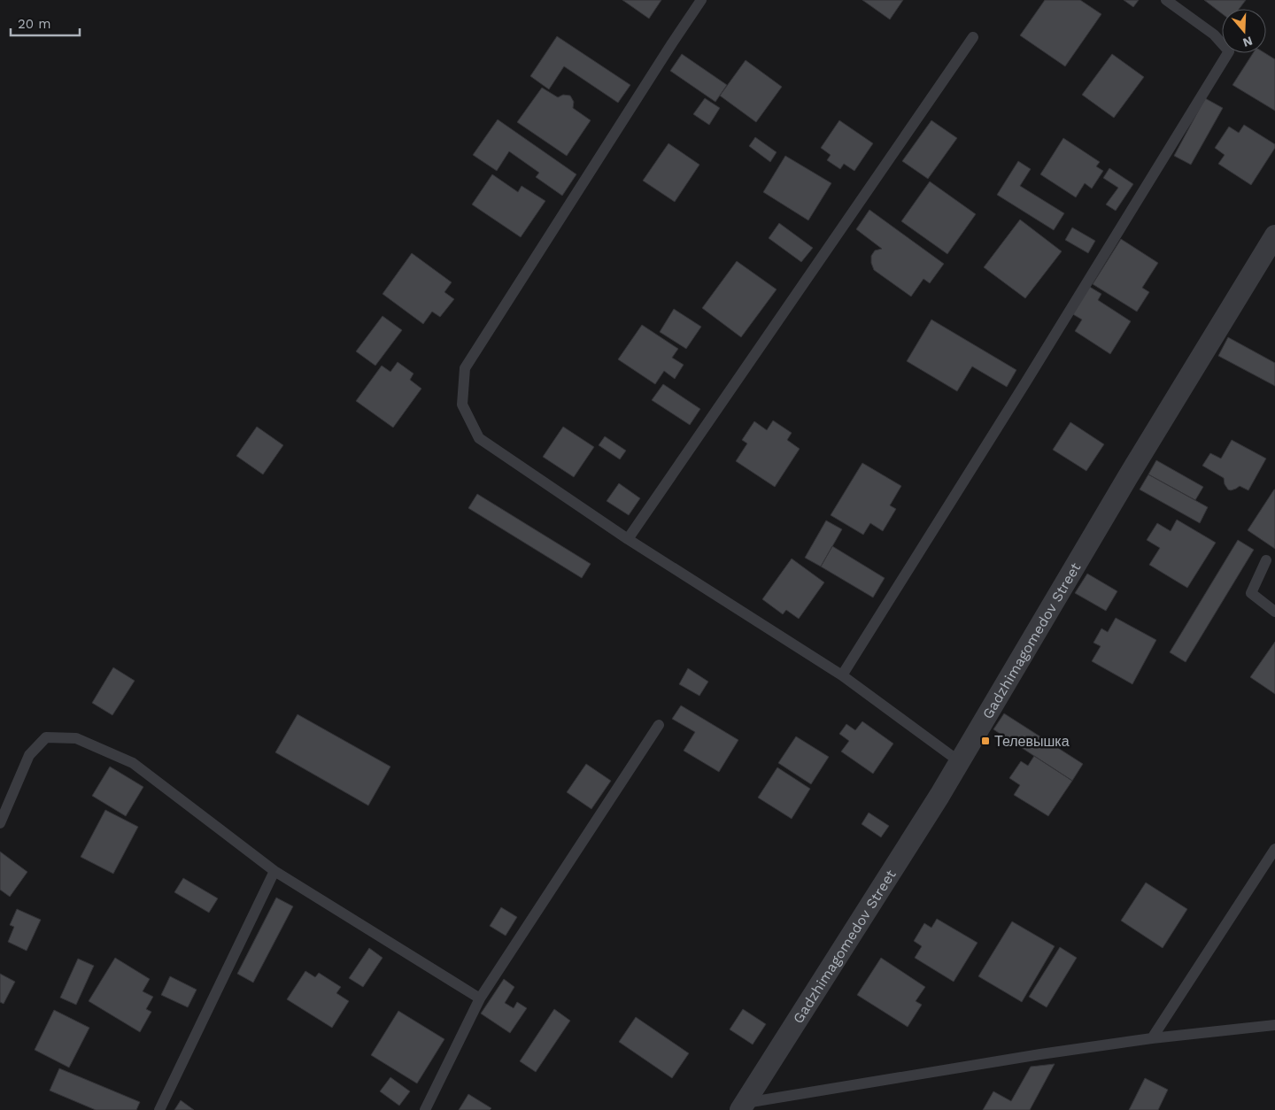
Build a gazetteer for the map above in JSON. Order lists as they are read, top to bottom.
{
  "streets": {
    "street": ["Gadzhimagomedov Street"]
  },
  "places": {
    "transit": ["Телевышка"]
  },
  "scale_bar": "20 m",
  "north": "bottom"
}
